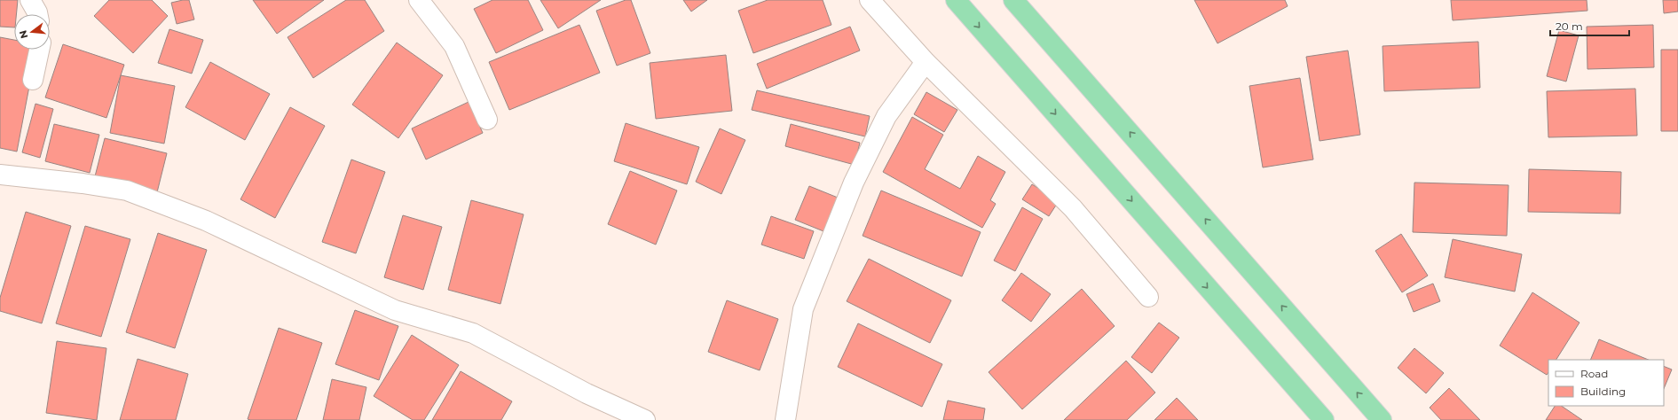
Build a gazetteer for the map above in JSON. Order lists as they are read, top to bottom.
{
  "legend": ["Road", "Building"],
  "scale_bar": "20 m",
  "north": "left"
}
